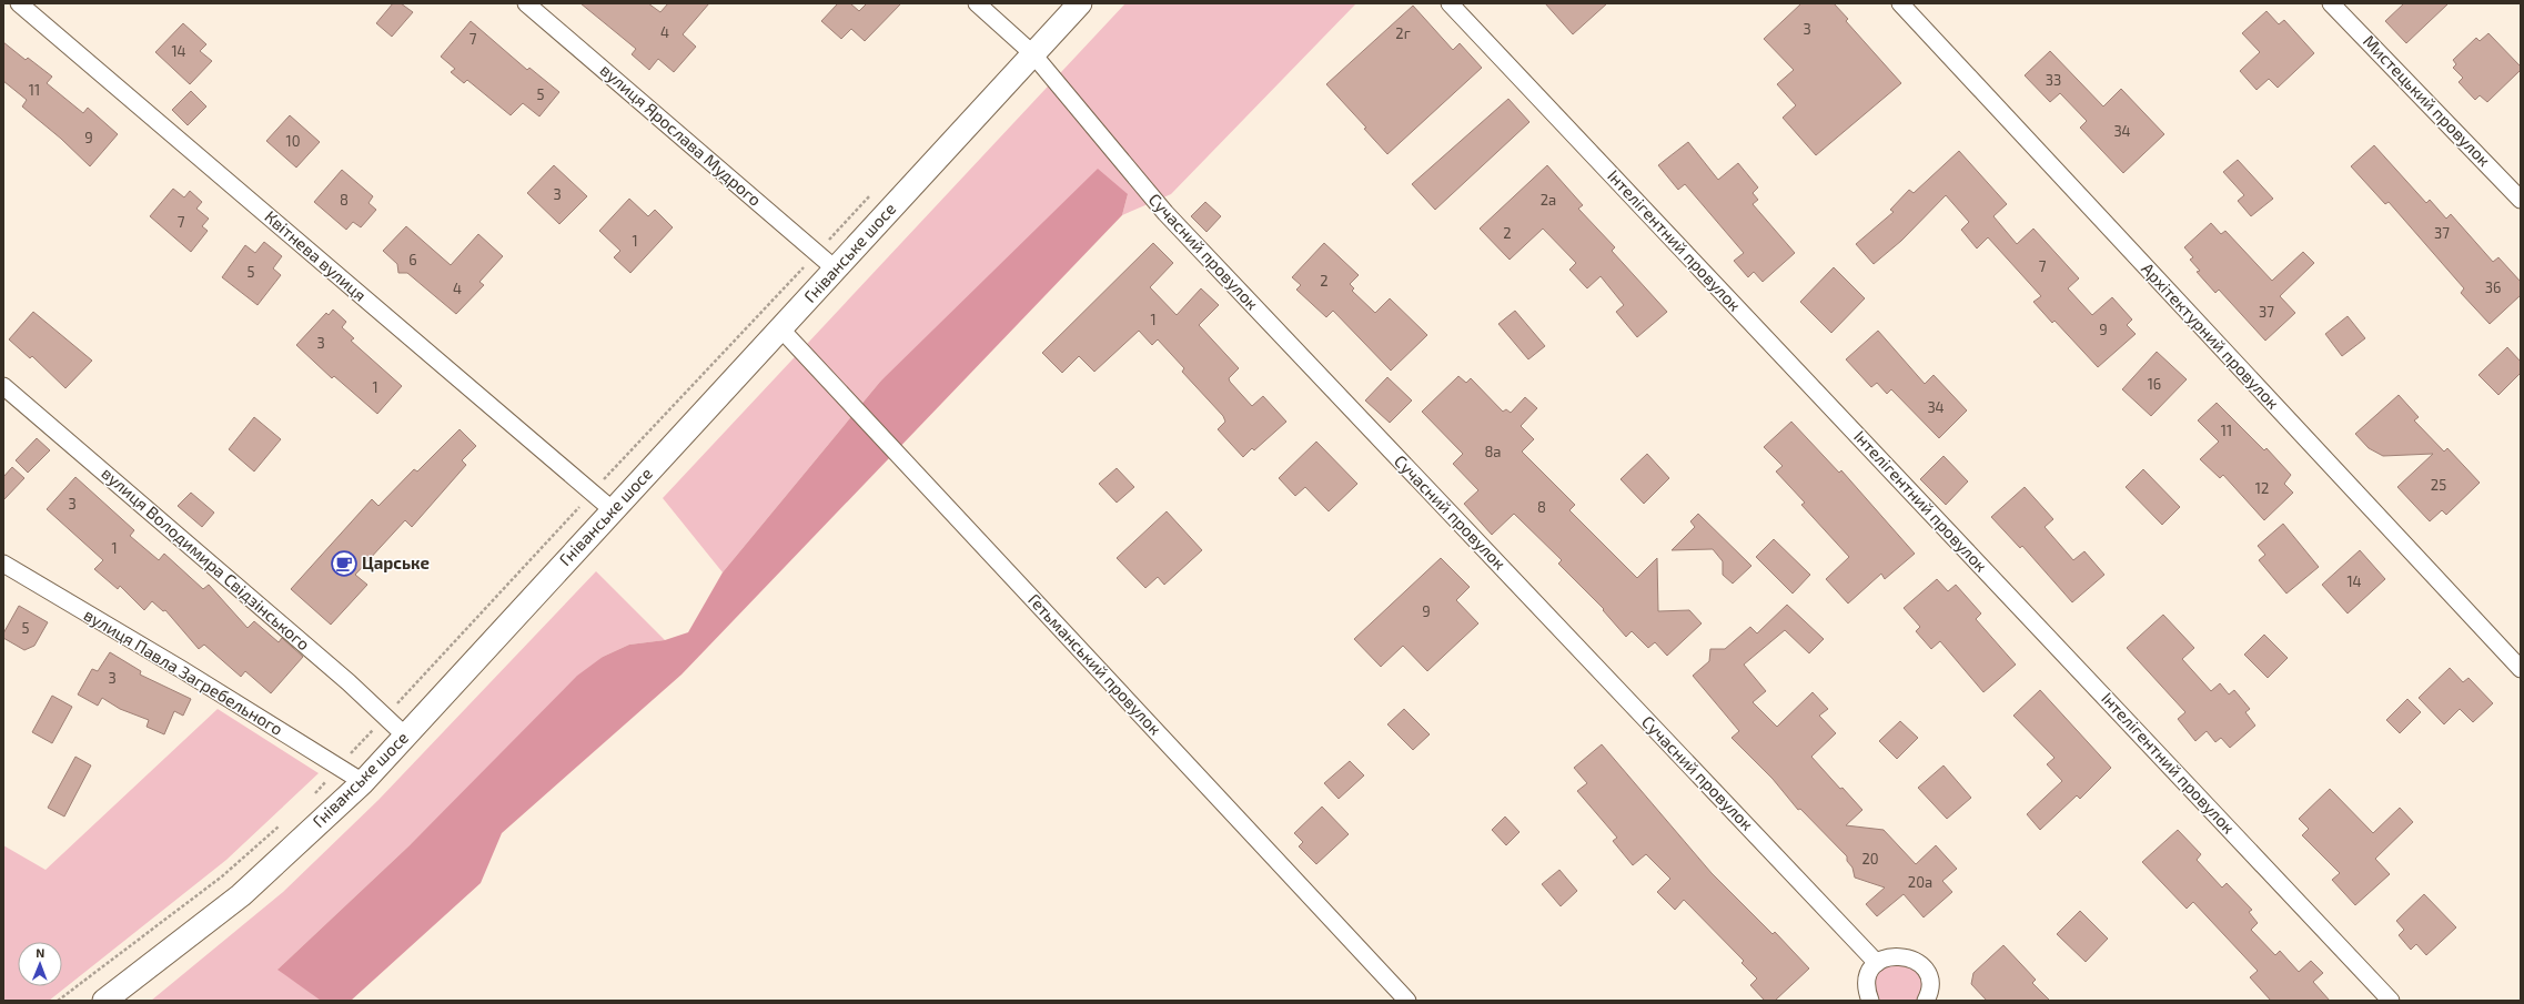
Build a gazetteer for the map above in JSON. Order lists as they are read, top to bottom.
{
  "streets": {
    "main road": ["Гніванське шосе"],
    "street": [
      "Мистецький провулок",
      "вулиця Ярослава Мудрого",
      "Інтелігентний провулок",
      "Сучасний провулок",
      "Квітнева вулиця",
      "Архітектурний провулок",
      "вулиця Володимира Свідзінського",
      "Гетьманський провулок",
      "вулиця Павла Загребельного"
    ]
  },
  "crossings": [
    ["вулиця Ярослава Мудрого", "Гніванське шосе"],
    ["Сучасний провулок", "Гніванське шосе"],
    ["Гніванське шосе", "Квітнева вулиця"],
    ["Гніванське шосе", "вулиця Володимира Свідзінського"],
    ["Гніванське шосе", "Гетьманський провулок"],
    ["Гніванське шосе", "вулиця Павла Загребельного"]
  ],
  "places": {
    "cafe": ["Царське"]
  },
  "house_numbers": [
    "3",
    "4",
    "2г",
    "7",
    "14",
    "33",
    "11",
    "5",
    "34",
    "9",
    "10",
    "3",
    "8",
    "2а",
    "7",
    "2",
    "37",
    "1",
    "6",
    "7",
    "5",
    "2",
    "36",
    "4",
    "37",
    "1",
    "9",
    "3",
    "16",
    "1",
    "34",
    "11",
    "8а",
    "25",
    "12",
    "3",
    "8",
    "1",
    "14",
    "9",
    "5",
    "3",
    "20",
    "20а"
  ],
  "north": "top"
}
